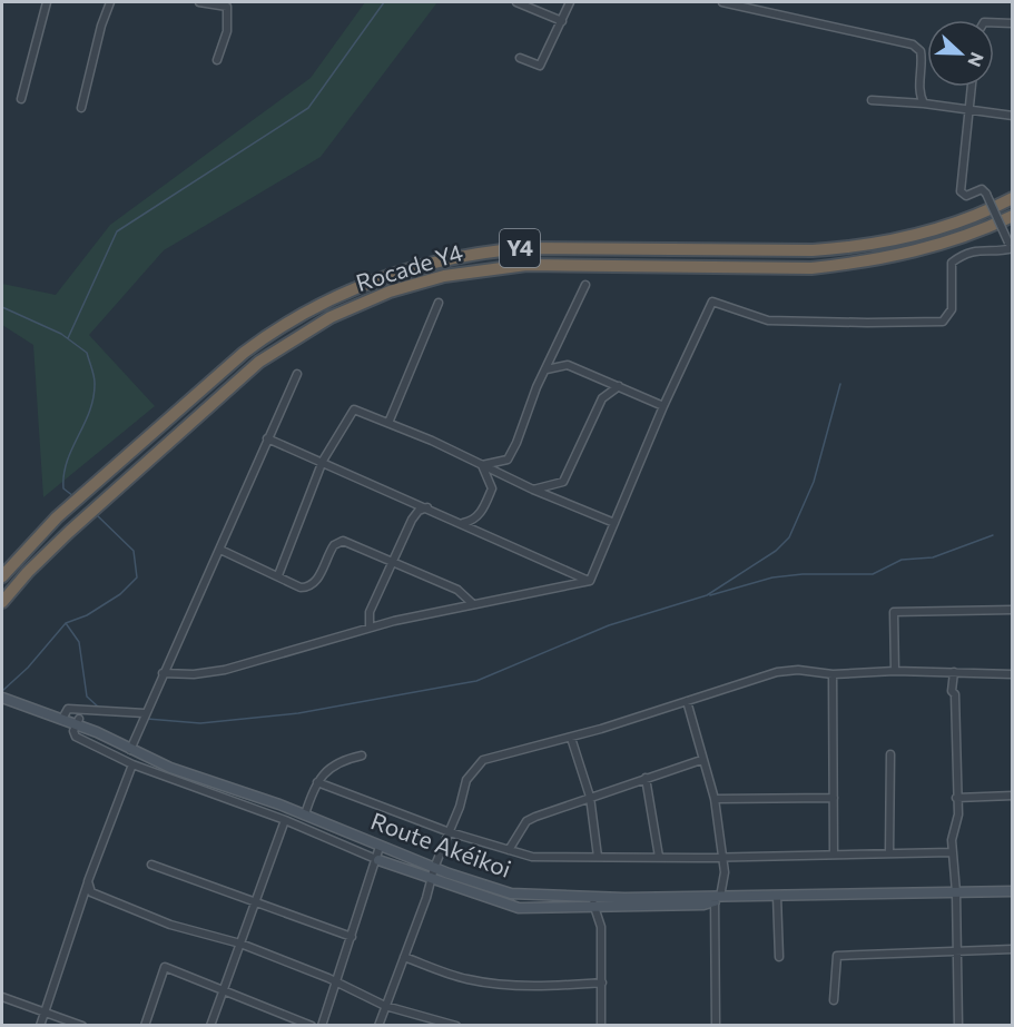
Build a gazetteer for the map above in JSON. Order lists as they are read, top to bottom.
{
  "streets": {
    "highway": ["Y4", "Rocade Y4"],
    "street": ["Route Akéikoi"]
  },
  "north": "right"
}
